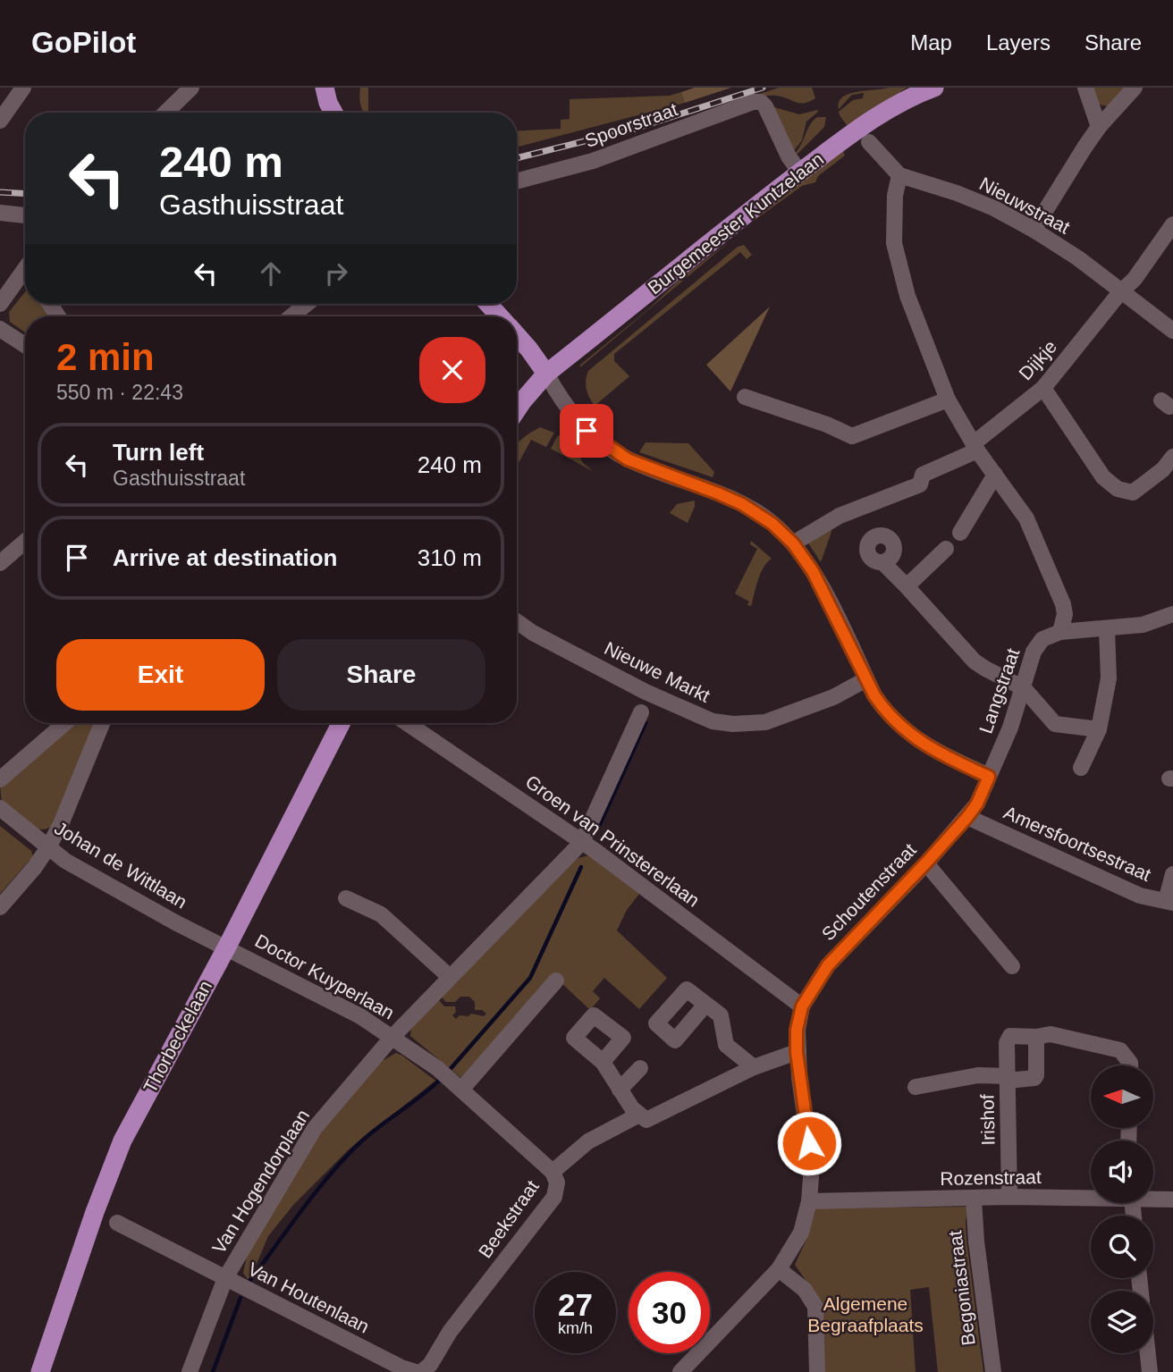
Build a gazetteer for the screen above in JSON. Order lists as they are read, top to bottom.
{
  "streets": {
    "main road": ["Burgemeester Kuntzelaan", "Thorbeckelaan"],
    "street": [
      "Spoorstraat",
      "Nieuwstraat",
      "Dijkje",
      "Nieuwe Markt",
      "Langstraat",
      "Groen van Prinstererlaan",
      "Amersfoortsestraat",
      "Johan de Wittlaan",
      "Schoutenstraat",
      "Doctor Kuyperlaan",
      "Irishof",
      "Rozenstraat",
      "Van Hogendorplaan",
      "Beekstraat",
      "Begoniastraat",
      "Van Houtenlaan"
    ]
  },
  "crossings": [
    ["Spoorstraat", "Burgemeester Kuntzelaan"],
    ["Nieuwstraat", "Dijkje"],
    ["Langstraat", "Schoutenstraat"],
    ["Groen van Prinstererlaan", "Schoutenstraat"],
    ["Groen van Prinstererlaan", "Van Hogendorplaan"],
    ["Amersfoortsestraat", "Schoutenstraat"],
    ["Johan de Wittlaan", "Doctor Kuyperlaan"],
    ["Johan de Wittlaan", "Thorbeckelaan"],
    ["Schoutenstraat", "Rozenstraat"],
    ["Schoutenstraat", "Beekstraat"],
    ["Doctor Kuyperlaan", "Thorbeckelaan"],
    ["Doctor Kuyperlaan", "Van Hogendorplaan"],
    ["Doctor Kuyperlaan", "Beekstraat"],
    ["Irishof", "Rozenstraat"],
    ["Rozenstraat", "Begoniastraat"],
    ["Van Hogendorplaan", "Van Houtenlaan"]
  ],
  "parks": ["Algemene Begraafplaats"],
  "north": "left",
  "page": {
    "header": "GoPilot",
    "nav": ["Map", "Layers", "Share"],
    "turn": ["240 m", "Gasthuisstraat"],
    "heading": ["2 min", "550 m · 22:43"],
    "list": [
      {
        "name": "Turn left",
        "note": "Gasthuisstraat",
        "value": "240 m"
      },
      {
        "name": "Arrive at destination",
        "value": "310 m"
      }
    ],
    "buttons": ["Exit", "Share"],
    "speed": "27 km/h",
    "limit": "30"
  }
}
